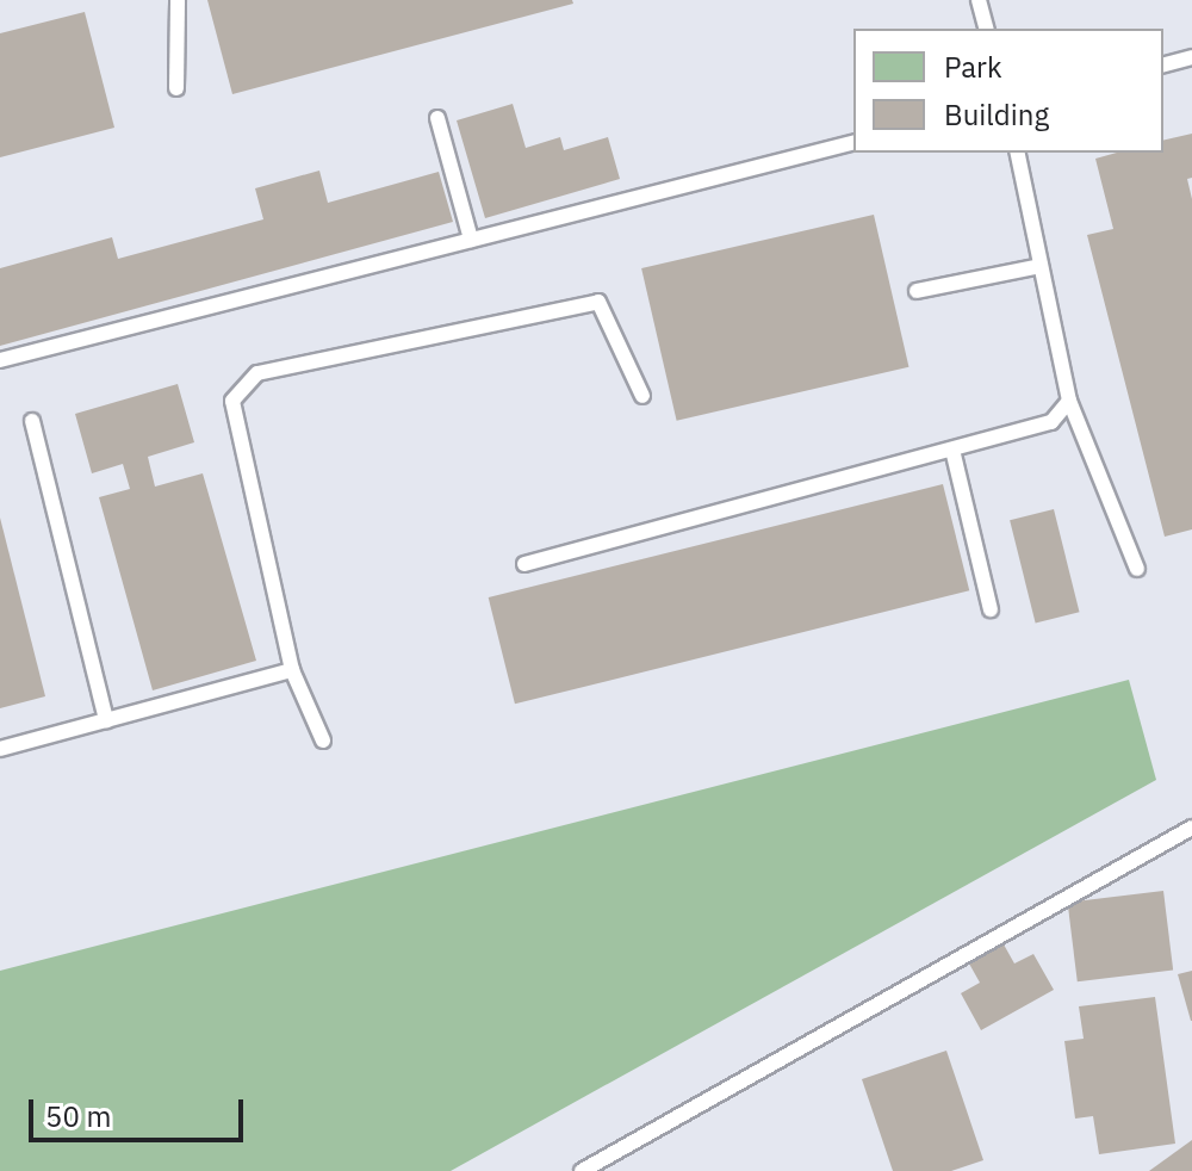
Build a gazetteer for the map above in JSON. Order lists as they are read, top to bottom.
{
  "legend": ["Park", "Building"],
  "scale_bar": "50 m"
}
